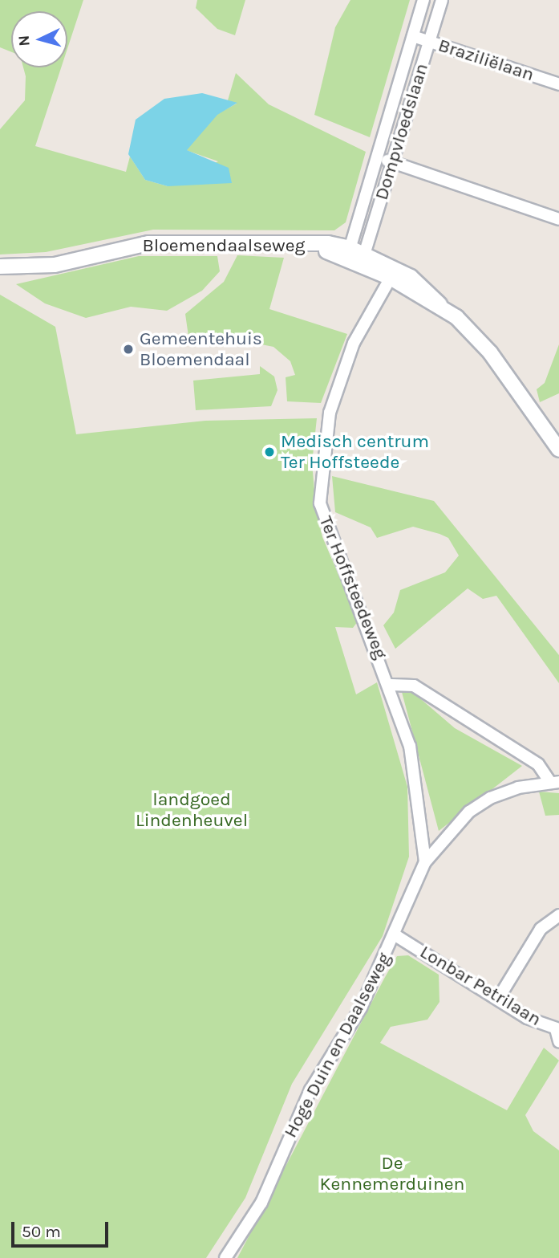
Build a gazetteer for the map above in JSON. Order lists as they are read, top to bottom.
{
  "streets": {
    "street": [
      "Braziliëlaan",
      "Dompvloedslaan",
      "Bloemendaalseweg",
      "Ter Hoffsteedeweg",
      "Lonbar Petrilaan",
      "Hoge Duin en Daalseweg"
    ]
  },
  "crossings": [
    ["Braziliëlaan", "Dompvloedslaan"],
    ["Dompvloedslaan", "Bloemendaalseweg"],
    ["Bloemendaalseweg", "Ter Hoffsteedeweg"],
    ["Ter Hoffsteedeweg", "Hoge Duin en Daalseweg"],
    ["Lonbar Petrilaan", "Hoge Duin en Daalseweg"]
  ],
  "parks": ["landgoed Lindenheuvel", "De Kennemerduinen"],
  "places": ["Gemeentehuis Bloemendaal", "Medisch centrum Ter Hoffsteede"],
  "scale_bar": "50 m",
  "north": "left"
}
